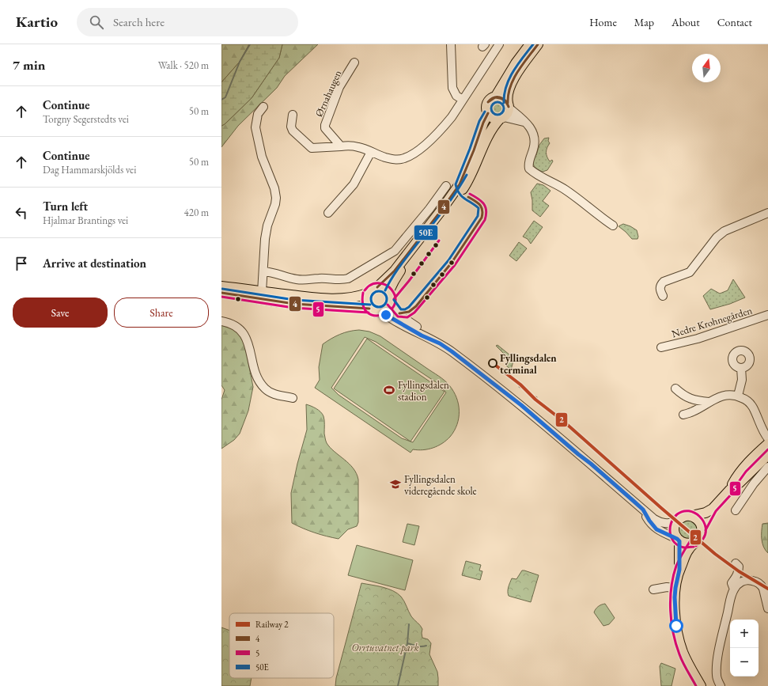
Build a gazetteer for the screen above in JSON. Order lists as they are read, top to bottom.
{
  "streets": {
    "street": ["Ørnahaugen", "Nedre Krohnegården"]
  },
  "parks": ["Orrtuvatnet park"],
  "places": {
    "other": ["Fyllingsdalen terminal"],
    "sports": ["Fyllingsdalen stadion"],
    "school or university": ["Fyllingsdalen videregående skole"]
  },
  "lines": [
    "transit line 4",
    "transit line 50E",
    "transit line 5",
    "rail line 2"
  ],
  "legend": [
    "Railway 2",
    "4",
    "5",
    "50E"
  ],
  "north": "top",
  "page": {
    "header": "Kartio",
    "search": "Search here",
    "nav": [
      "Home",
      "Map",
      "About",
      "Contact"
    ],
    "heading": ["7 min", "Walk · 520 m"],
    "list": [
      ["Continue", "Torgny Segerstedts vei", "50 m"],
      ["Continue", "Dag Hammarskjölds vei", "50 m"],
      ["Turn left", "Hjalmar Brantings vei", "420 m"],
      "Arrive at destination"
    ],
    "buttons": ["Save", "Share"],
    "map_buttons": ["+", "−"]
  }
}
